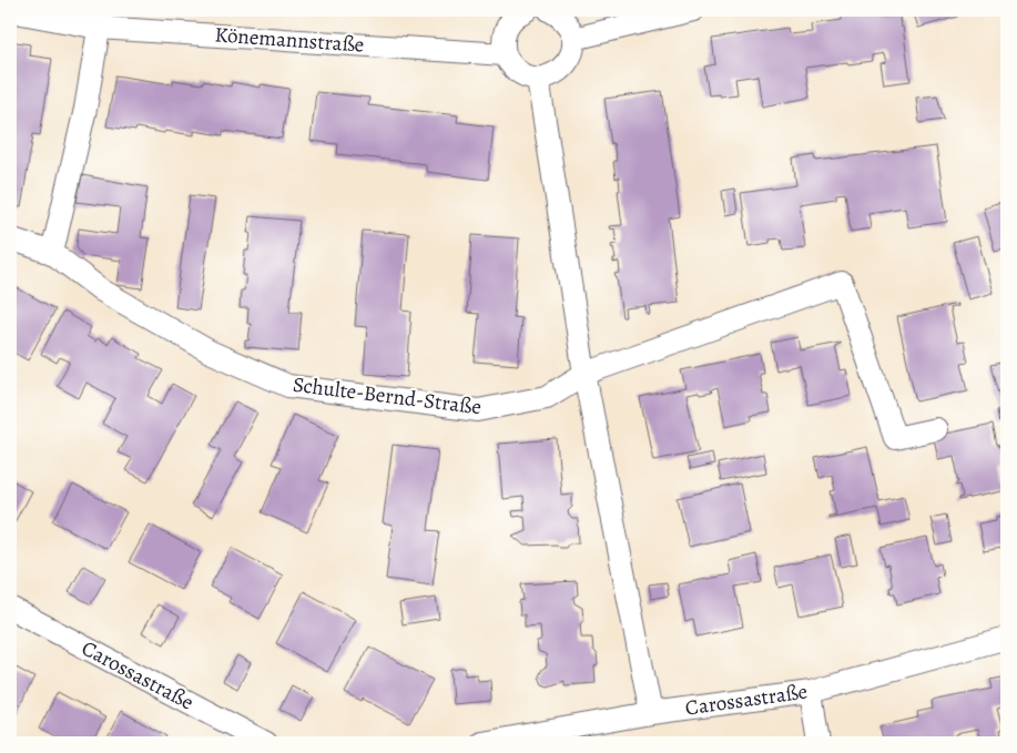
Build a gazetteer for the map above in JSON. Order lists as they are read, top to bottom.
{
  "streets": {
    "street": ["Könemannstraße", "Schulte-Bernd-Straße", "Carossastraße"]
  }
}
